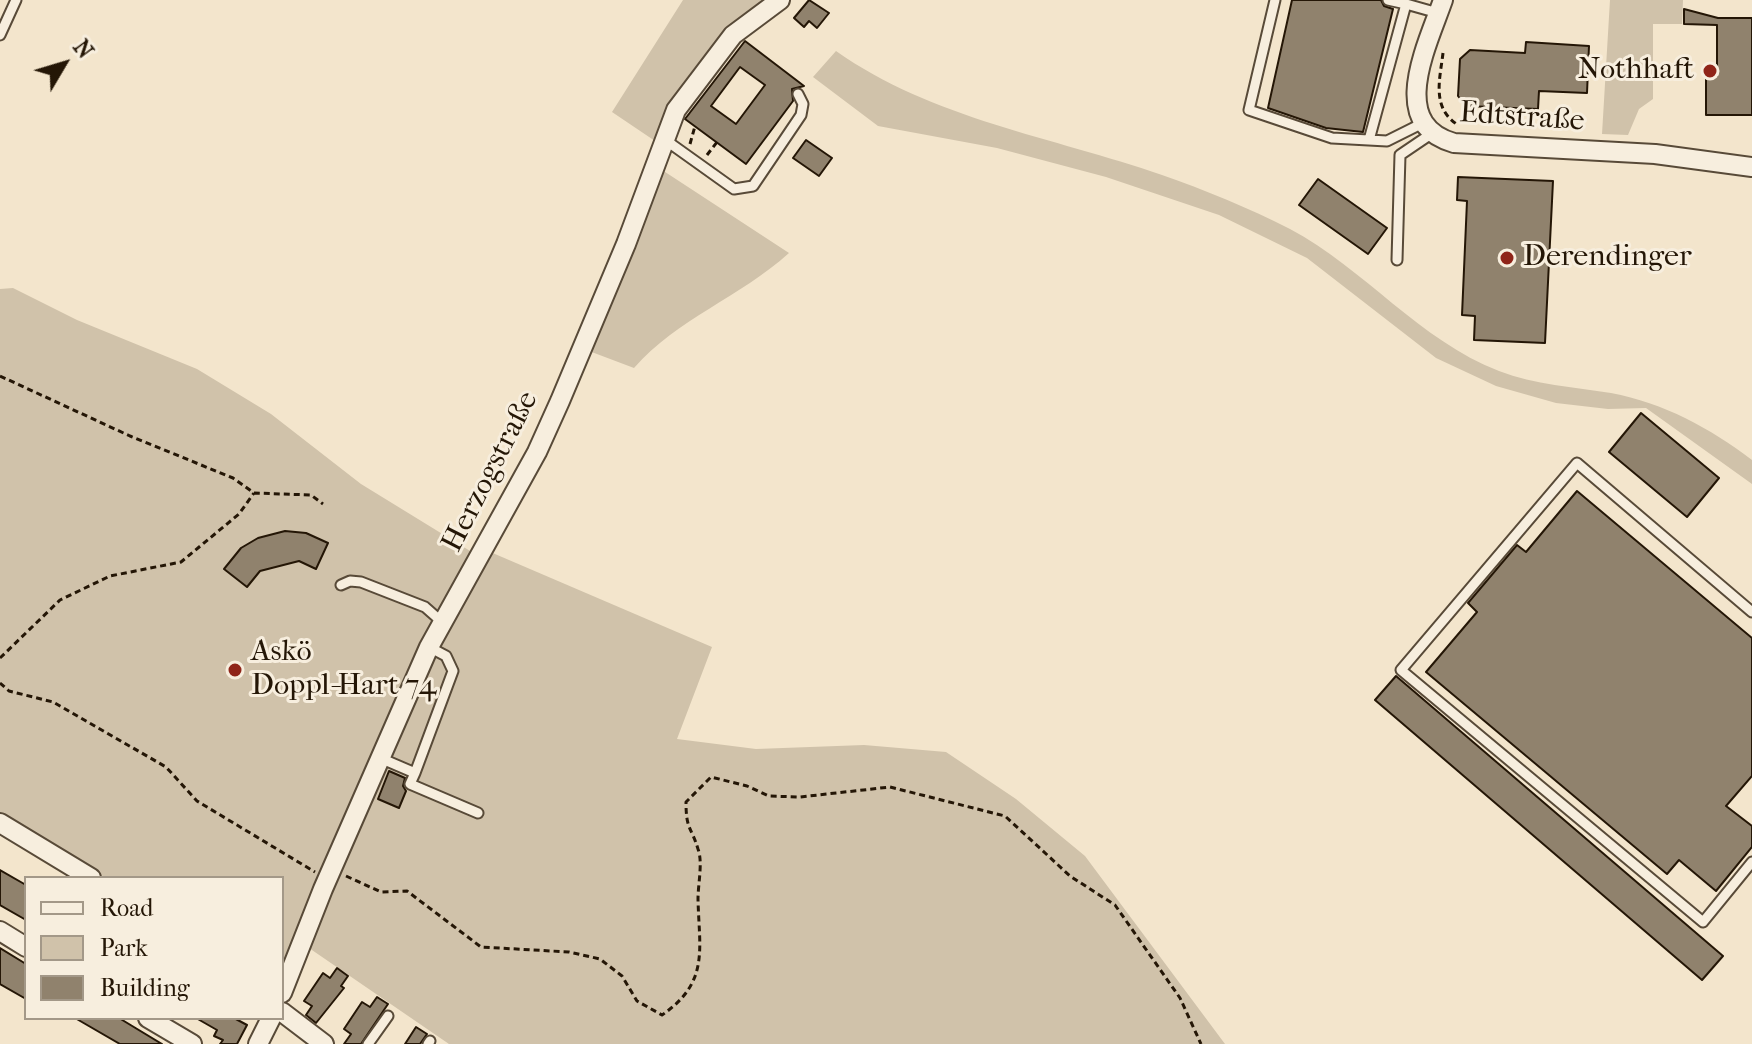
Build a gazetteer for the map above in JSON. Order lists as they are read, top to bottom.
{
  "streets": {
    "street": ["Edtstraße", "Herzogstraße"]
  },
  "places": ["Nothhaft", "Derendinger", "Askö Doppl-Hart 74"],
  "legend": ["Road", "Park", "Building"],
  "north": "top right"
}
